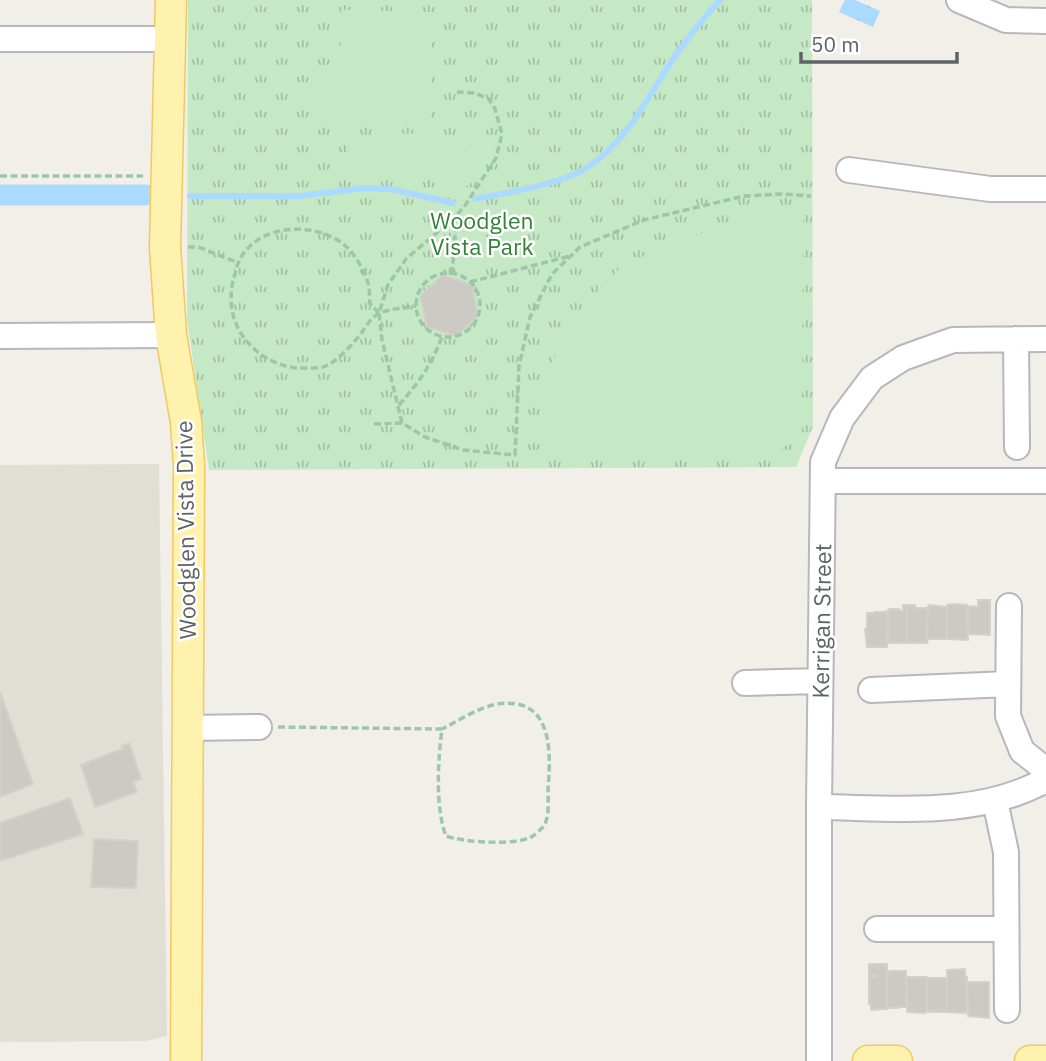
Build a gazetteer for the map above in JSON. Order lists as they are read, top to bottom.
{
  "streets": {
    "main road": ["Woodglen Vista Drive"],
    "street": ["Kerrigan Street"]
  },
  "parks": ["Woodglen Vista Park"],
  "scale_bar": "50 m"
}
